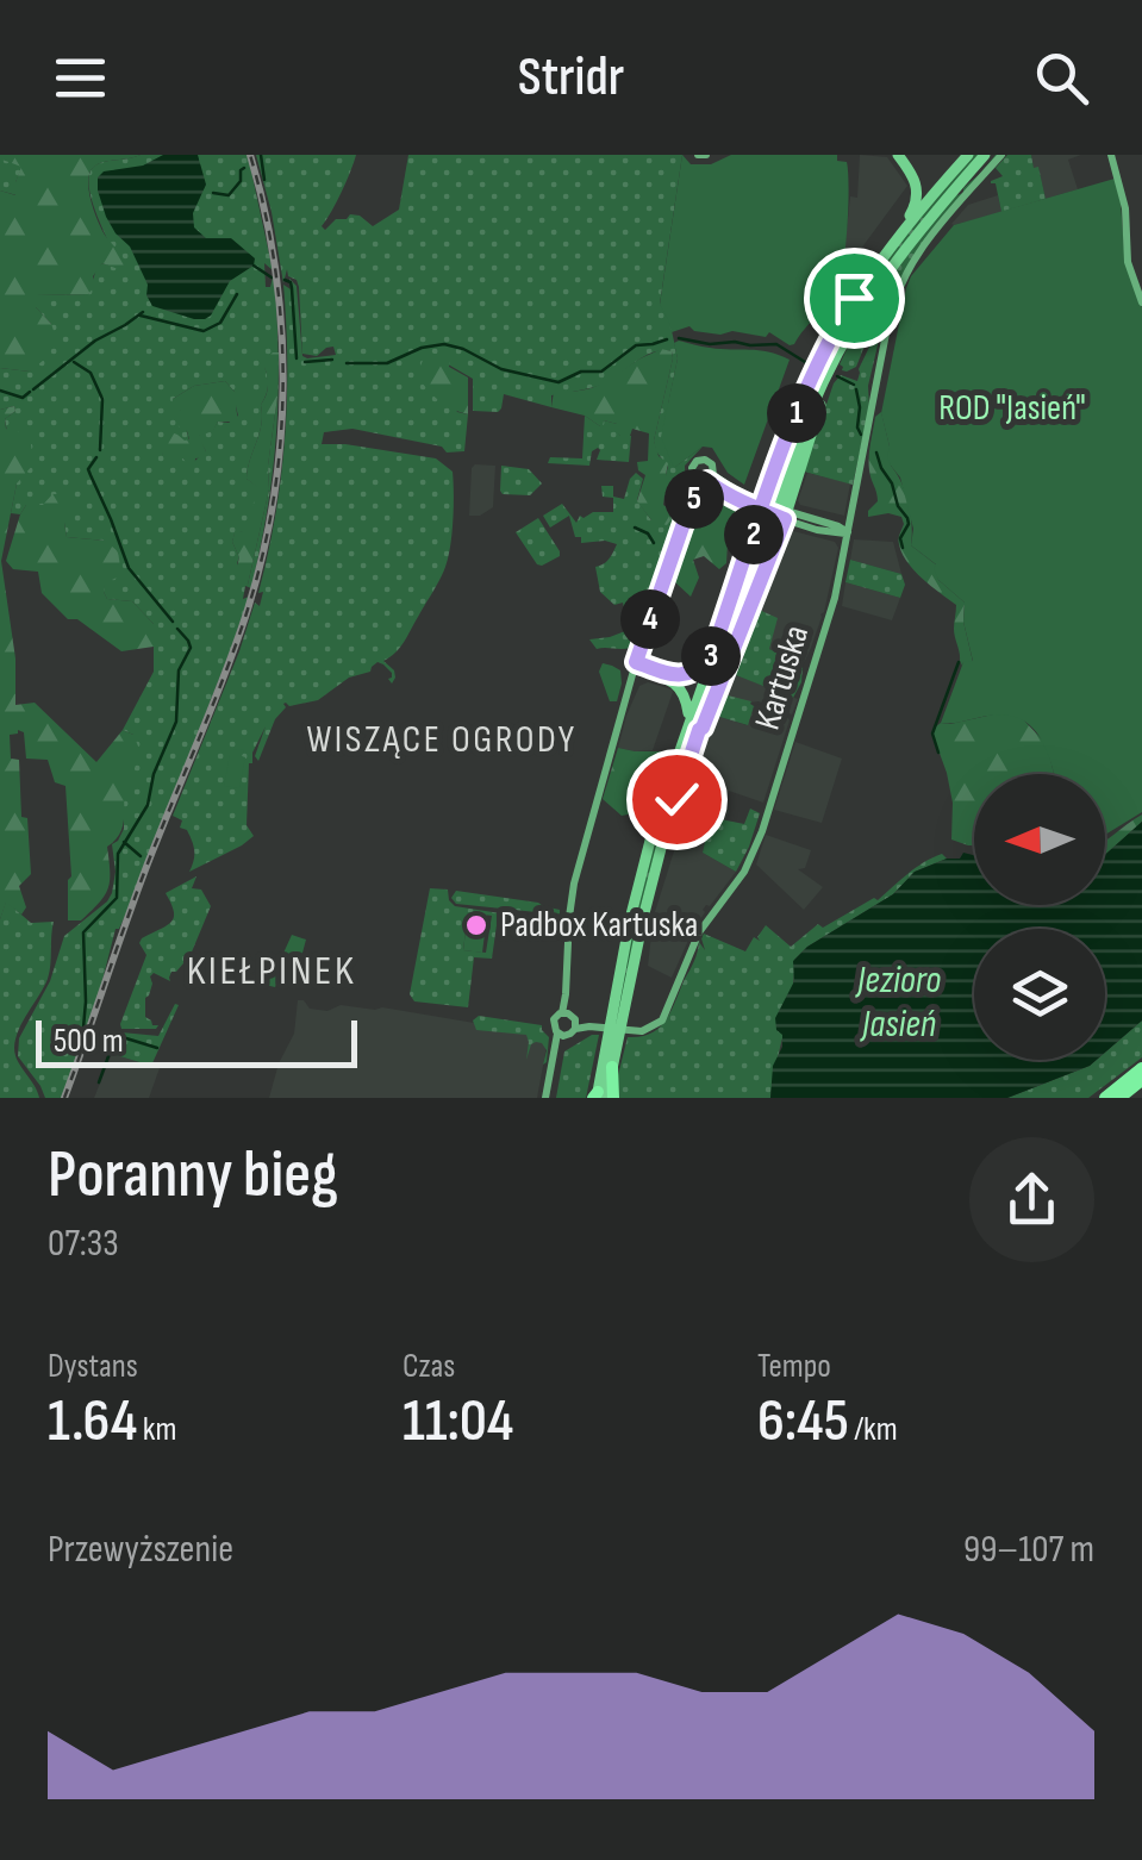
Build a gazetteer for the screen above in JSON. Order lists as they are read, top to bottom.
{
  "streets": {
    "street": ["Kartuska"]
  },
  "districts": ["WISZĄCE OGRODY", "KIEŁPINEK"],
  "water": ["Jezioro Jasień"],
  "parks": ["ROD \"Jasień\""],
  "places": ["Padbox Kartuska"],
  "scale_bar": "500 m",
  "north": "left",
  "page": {
    "header": "Stridr",
    "pins": [
      "1",
      "5",
      "2",
      "4",
      "3"
    ],
    "scale": "500 m",
    "heading": ["Poranny bieg", "07:33"],
    "stats": [
      ["Dystans", "1.64 km"],
      ["Czas", "11:04"],
      ["Tempo", "6:45 /km"]
    ],
    "chart": ["Przewyższenie", "99–107 m"]
  }
}
